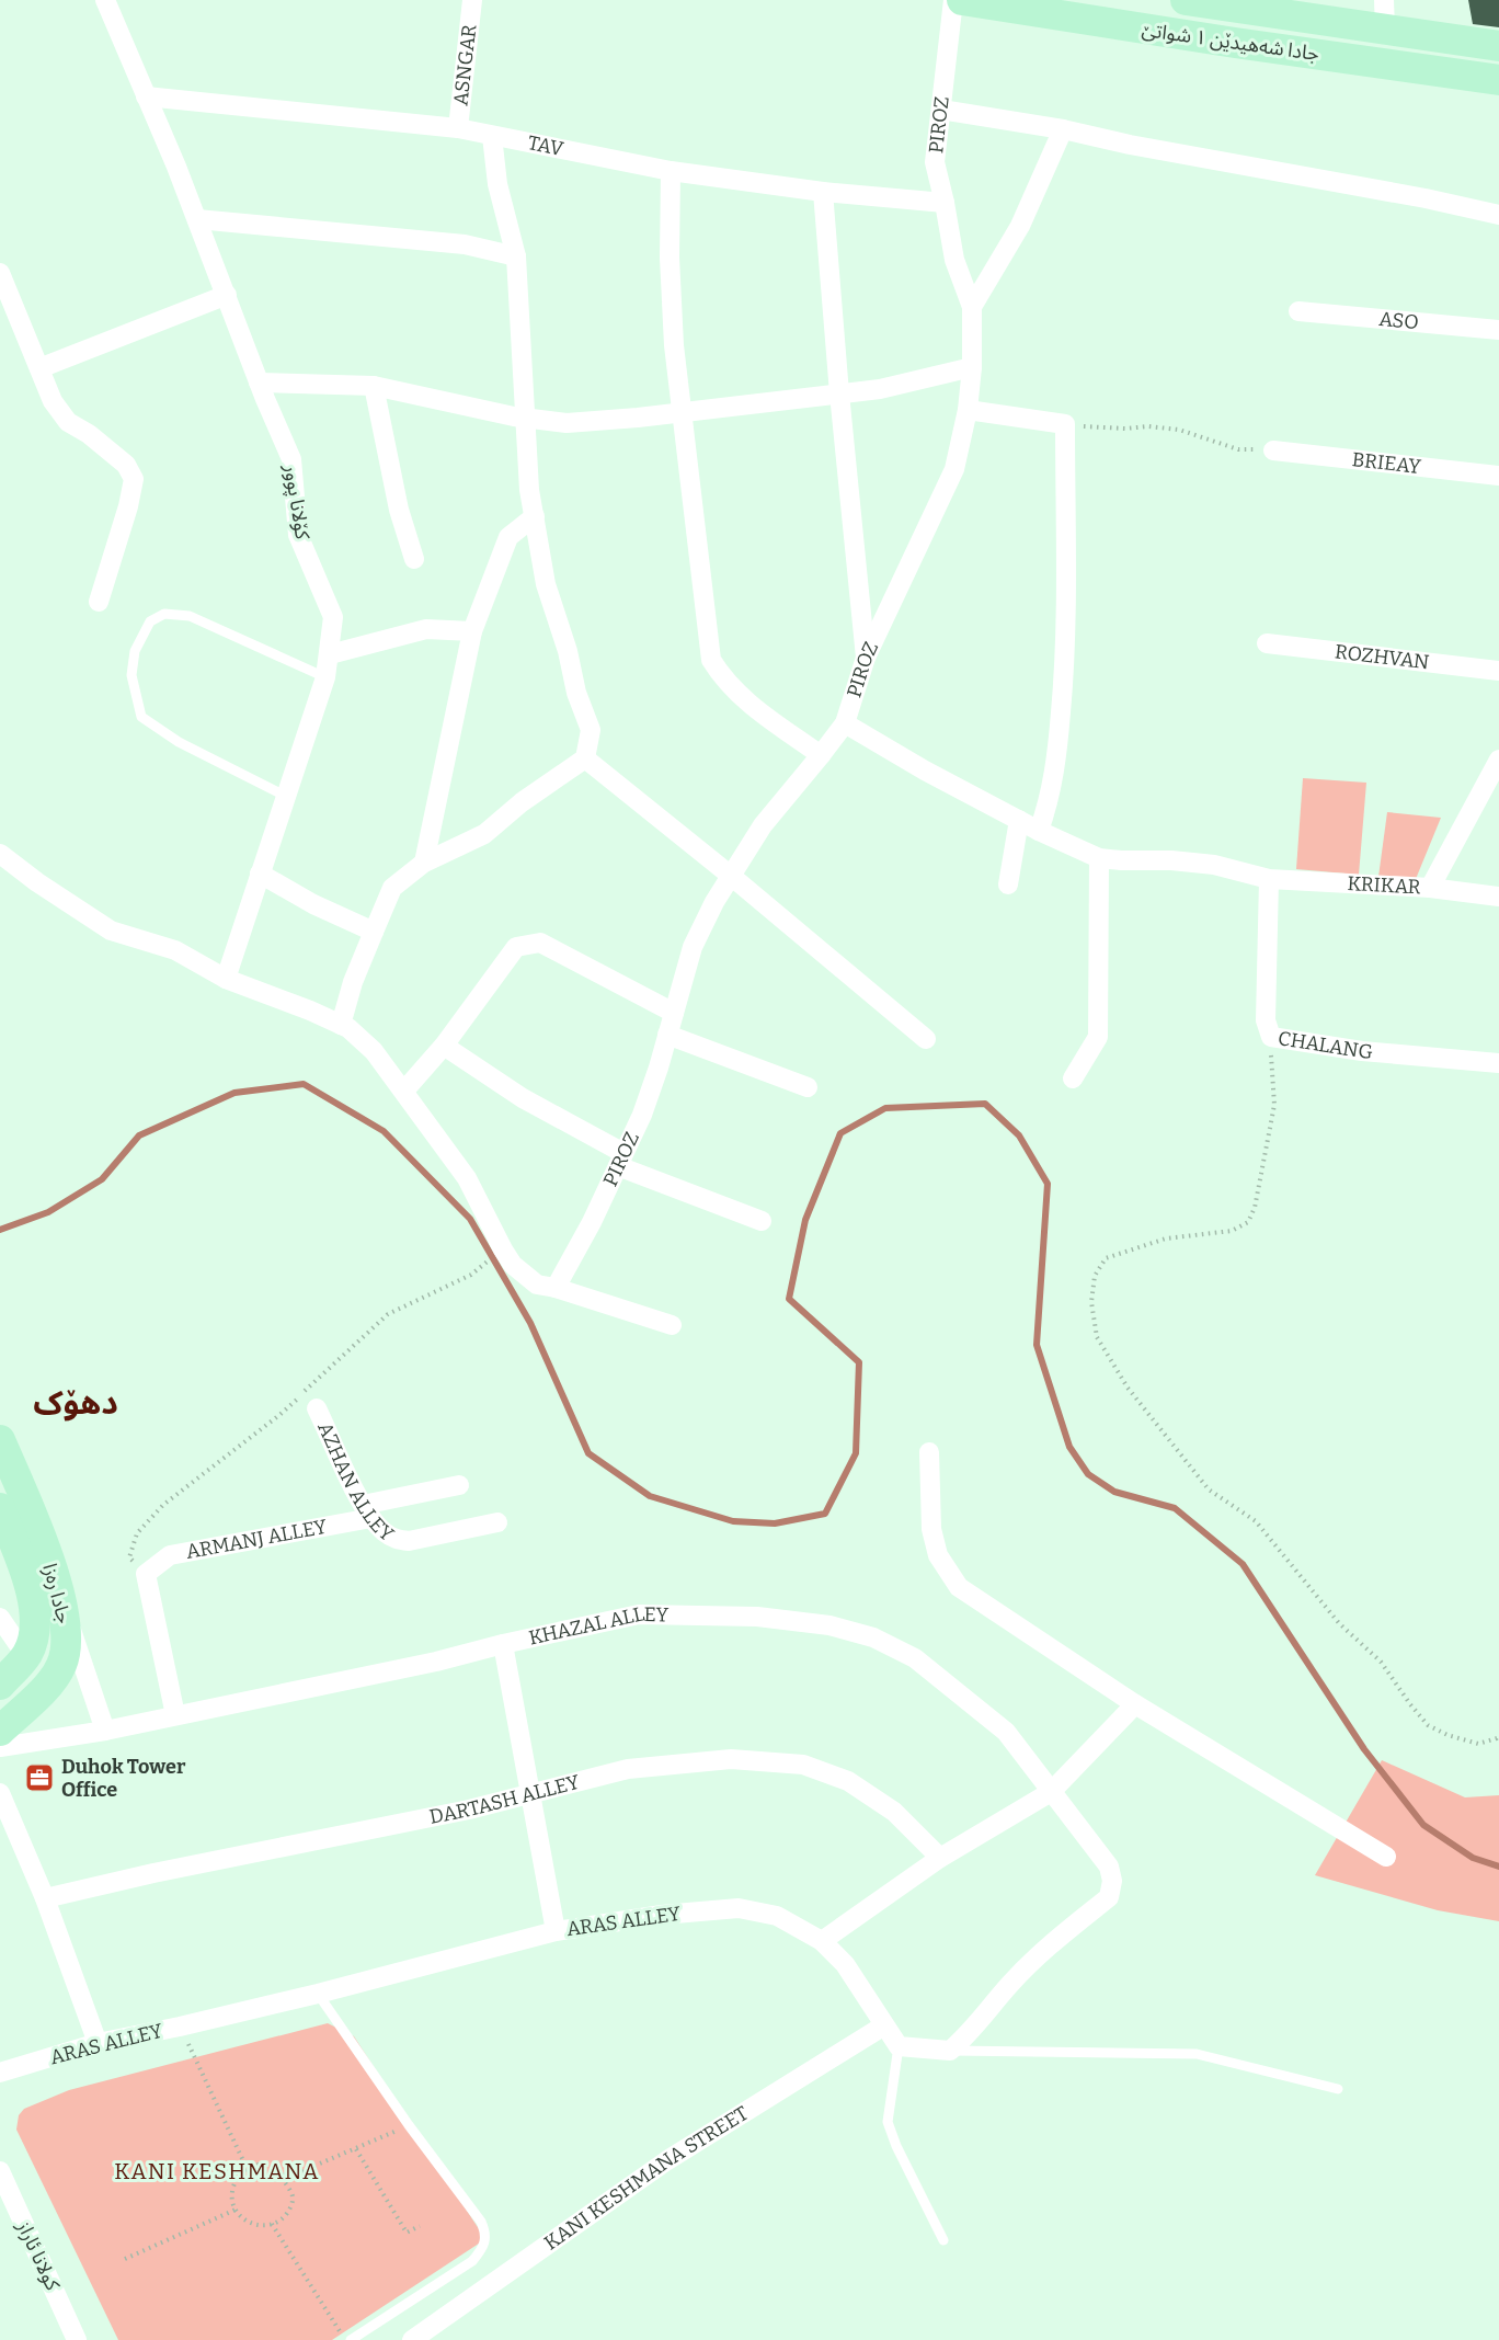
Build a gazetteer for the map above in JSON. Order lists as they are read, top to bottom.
{
  "streets": {
    "main road": ["جادا شەهیدێن ١ شواتێ", "جادا ره‌زا"],
    "street": [
      "ASNGAR",
      "PIROZ",
      "TAV",
      "ASO",
      "BRIEAY",
      "کۆلانا پوور",
      "ROZHVAN",
      "KRIKAR",
      "CHALANG",
      "AZHAN ALLEY",
      "ARMANJ ALLEY",
      "KHAZAL ALLEY",
      "DARTASH ALLEY",
      "ARAS ALLEY",
      "KANI KESHMANA STREET",
      "کولانا ئاراز"
    ]
  },
  "crossings": [
    ["ASNGAR", "TAV"],
    ["PIROZ", "TAV"],
    ["TAV", "کۆلانا پوور"],
    ["KRIKAR", "CHALANG"],
    ["AZHAN ALLEY", "ARMANJ ALLEY"],
    ["ARAS ALLEY", "KANI KESHMANA STREET"]
  ],
  "districts": ["دھۆک", "KANI KESHMANA"],
  "places": {
    "office": ["Duhok Tower Office"]
  }
}
